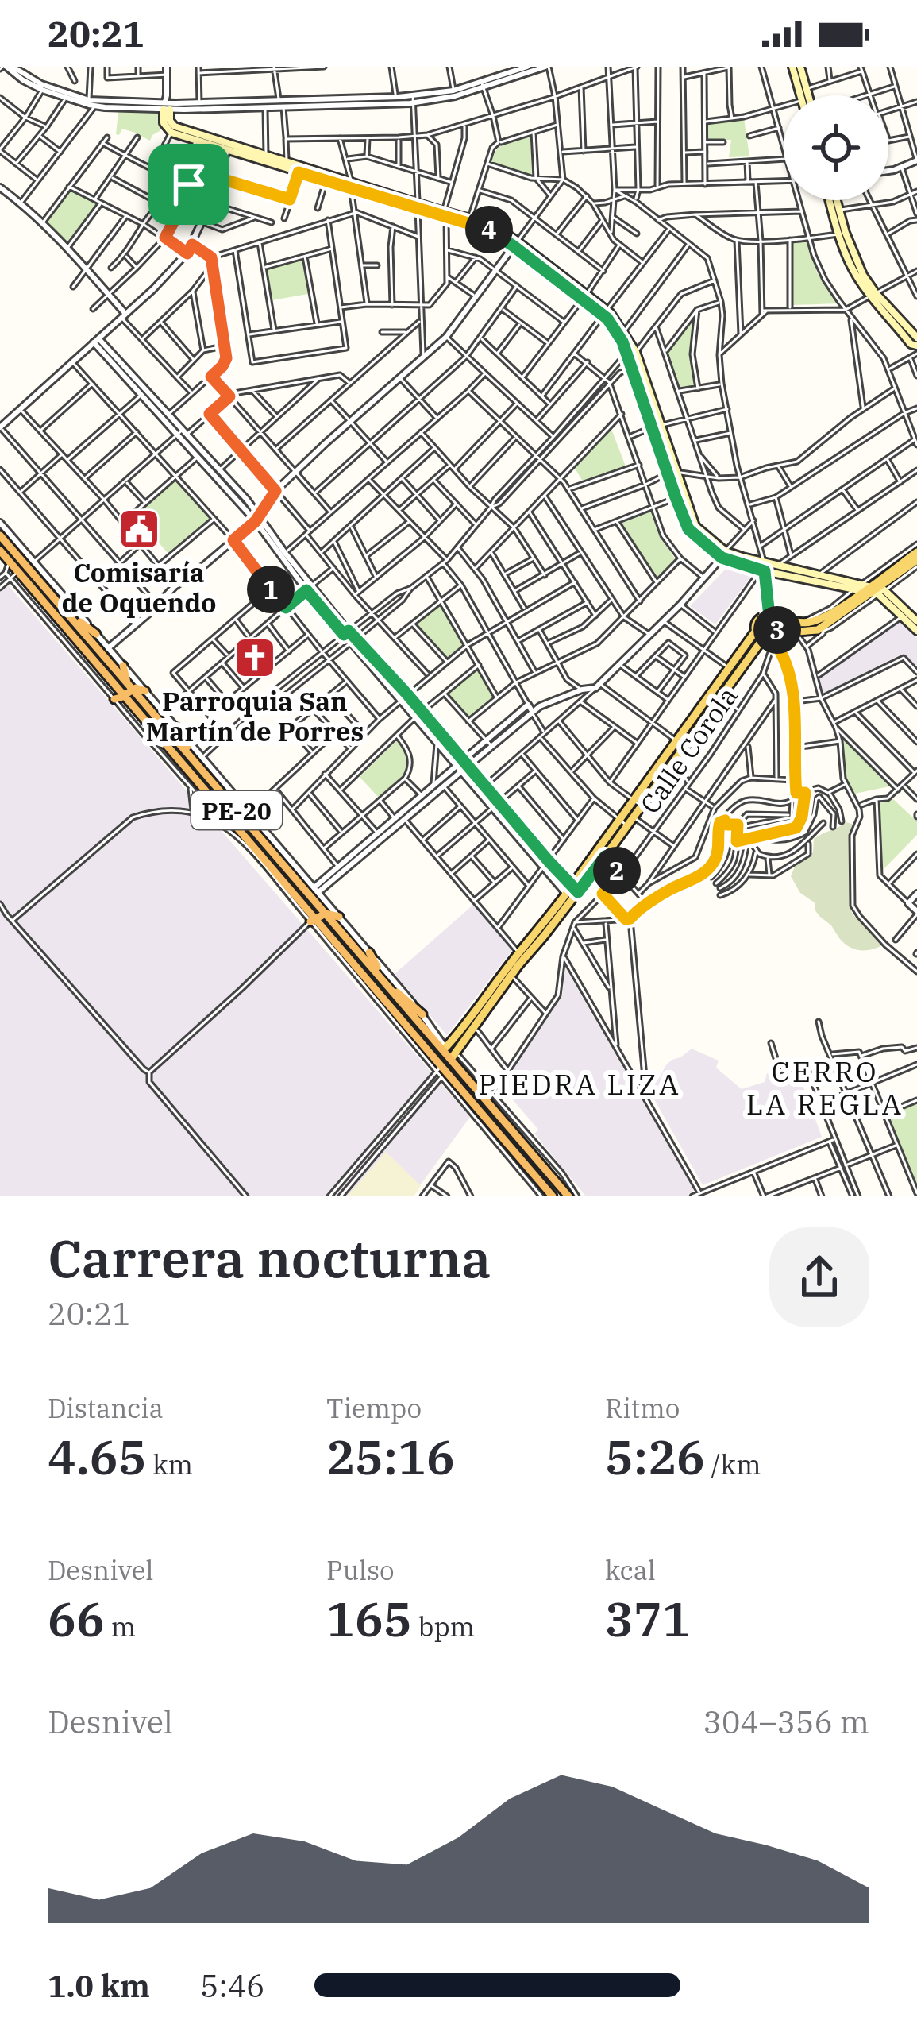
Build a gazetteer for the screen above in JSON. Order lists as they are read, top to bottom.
{
  "streets": {
    "highway": ["PE-20"],
    "street": ["Calle Corola"]
  },
  "districts": ["CERRO LA REGLA", "PIEDRA LIZA"],
  "places": {
    "public building": ["Comisaría de Oquendo"],
    "church": ["Parroquia San Martín de Porres"]
  },
  "page": {
    "status": "20:21",
    "pins": [
      "4",
      "1",
      "3",
      "2"
    ],
    "heading": ["Carrera nocturna", "20:21"],
    "stats": [
      ["Distancia", "4.65 km"],
      ["Tiempo", "25:16"],
      ["Ritmo", "5:26 /km"],
      ["Desnivel", "66 m"],
      ["Pulso", "165 bpm"],
      ["kcal", "371"]
    ],
    "chart": ["Desnivel", "304–356 m"],
    "list": [
      {
        "name": "1.0 km",
        "note": "5:46"
      }
    ]
  }
}
